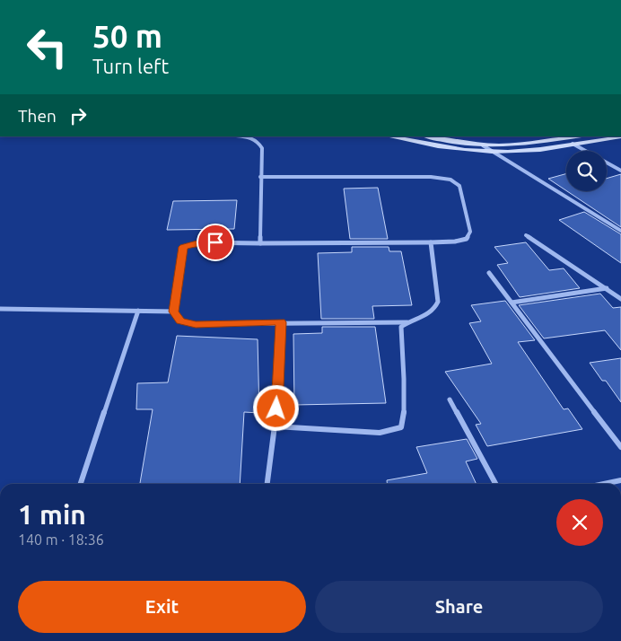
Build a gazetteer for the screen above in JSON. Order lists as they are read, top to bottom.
{
  "page": {
    "turn": ["50 m", "Turn left"],
    "then": "Then",
    "heading": ["1 min", "140 m · 18:36"],
    "buttons": ["Exit", "Share"]
  }
}
